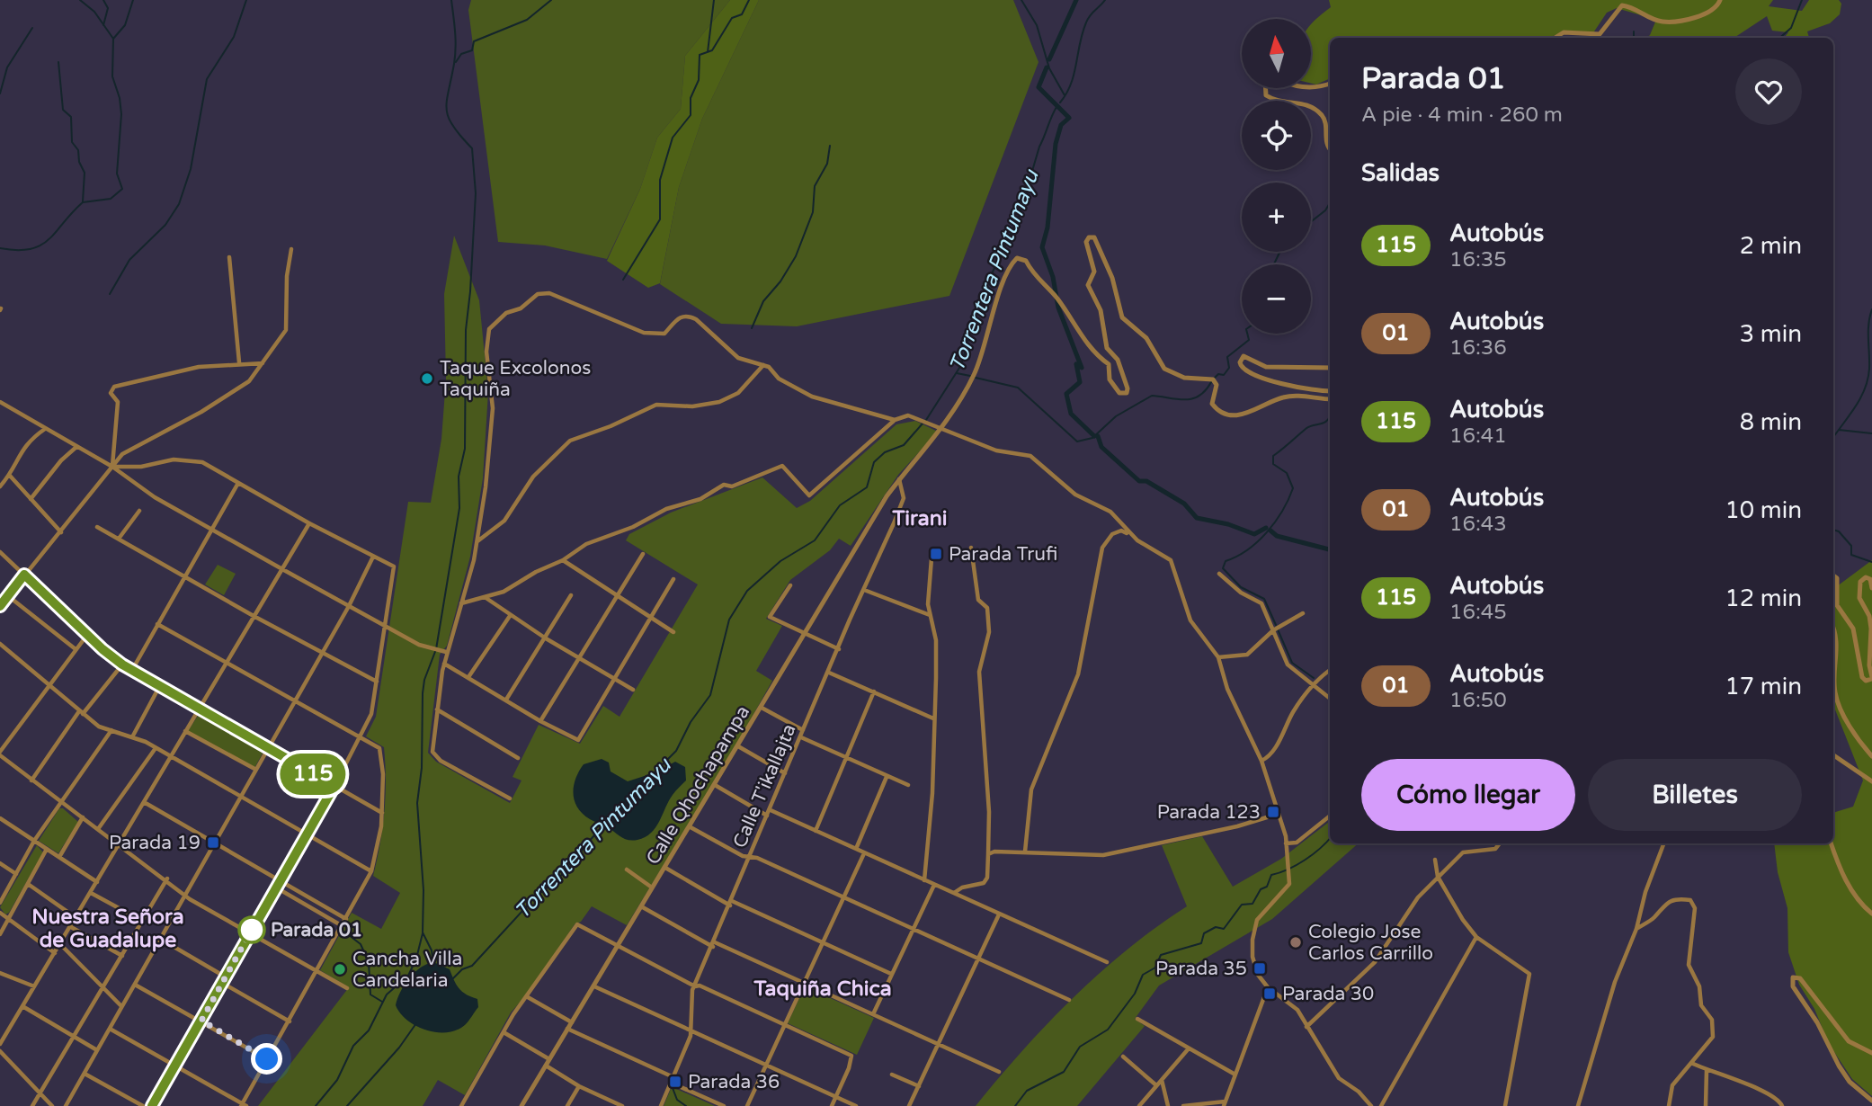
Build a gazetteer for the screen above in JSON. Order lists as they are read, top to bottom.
{
  "streets": {
    "street": ["Calle Qhochapampa", "Calle T'ikallajta"]
  },
  "crossings": [
    ["Calle Qhochapampa", "Calle T'ikallajta"]
  ],
  "districts": ["Tirani", "Nuestra Señora de Guadalupe", "Taquiña Chica"],
  "water": ["Torrentera Pintumayu"],
  "places": {
    "other": [
      "Taque Excolonos Taquiña",
      "Parada 01",
      "Colegio Jose Carlos Carrillo",
      "Cancha Villa Candelaria"
    ],
    "transit": [
      "Parada Trufi",
      "Parada 123",
      "Parada 19",
      "Parada 35",
      "Parada 30",
      "Parada 36"
    ]
  },
  "lines": ["bus line 115"],
  "north": "top",
  "page": {
    "on_map": "115",
    "map_buttons": ["+", "−"],
    "heading": [
      ["Parada 01", "A pie · 4 min · 260 m"],
      "Salidas"
    ],
    "list": [
      {
        "mark": "115",
        "name": "Autobús",
        "note": "16:35",
        "value": "2 min"
      },
      {
        "mark": "01",
        "name": "Autobús",
        "note": "16:36",
        "value": "3 min"
      },
      {
        "mark": "115",
        "name": "Autobús",
        "note": "16:41",
        "value": "8 min"
      },
      {
        "mark": "01",
        "name": "Autobús",
        "note": "16:43",
        "value": "10 min"
      },
      {
        "mark": "115",
        "name": "Autobús",
        "note": "16:45",
        "value": "12 min"
      },
      {
        "mark": "01",
        "name": "Autobús",
        "note": "16:50",
        "value": "17 min"
      }
    ],
    "buttons": ["Cómo llegar", "Billetes"]
  }
}
